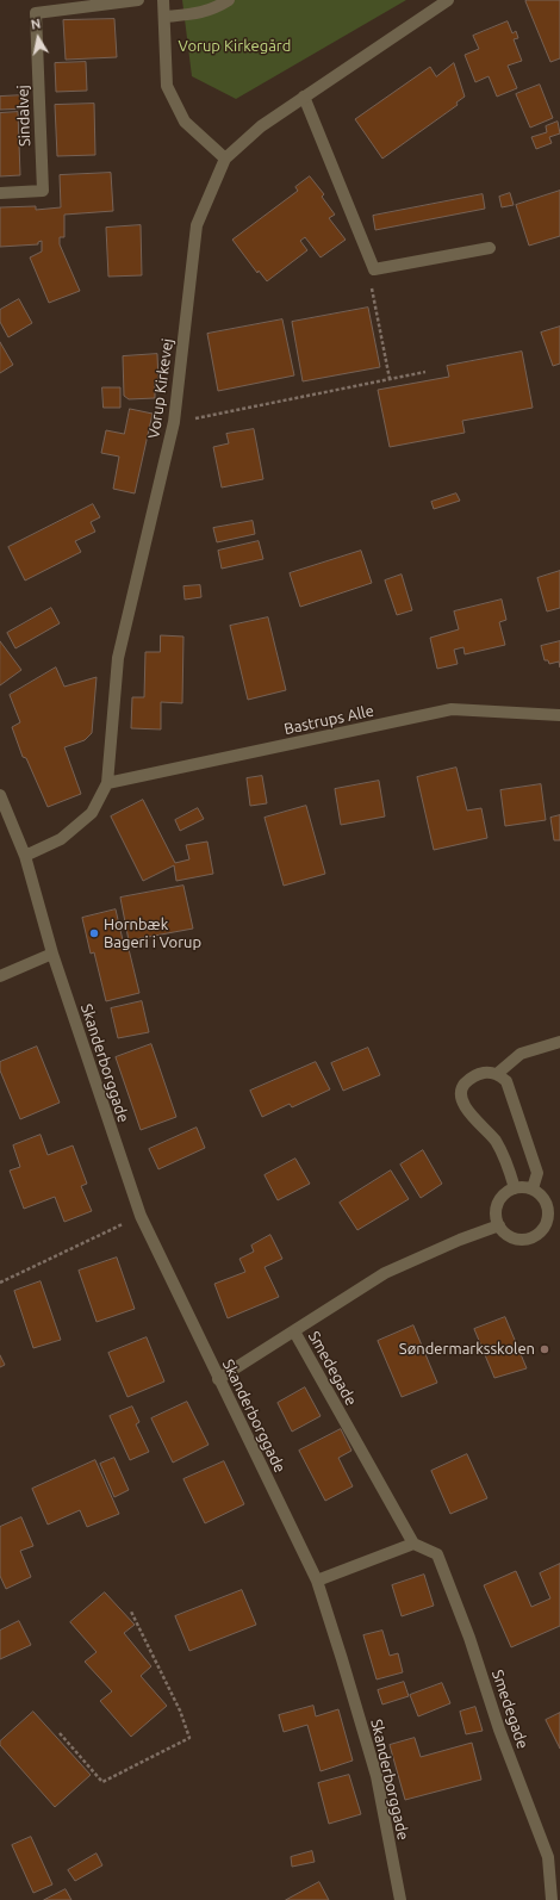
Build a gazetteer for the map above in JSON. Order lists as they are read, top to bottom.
{
  "streets": {
    "street": [
      "Sindalvej",
      "Vorup Kirkevej",
      "Bastrups Alle",
      "Skanderborggade",
      "Smedegade"
    ]
  },
  "crossings": [
    ["Vorup Kirkevej", "Bastrups Alle"],
    ["Vorup Kirkevej", "Skanderborggade"]
  ],
  "parks": ["Vorup Kirkegård"],
  "places": ["Hornbæk Bageri i Vorup", "Søndermarksskolen"],
  "north": "top"
}
